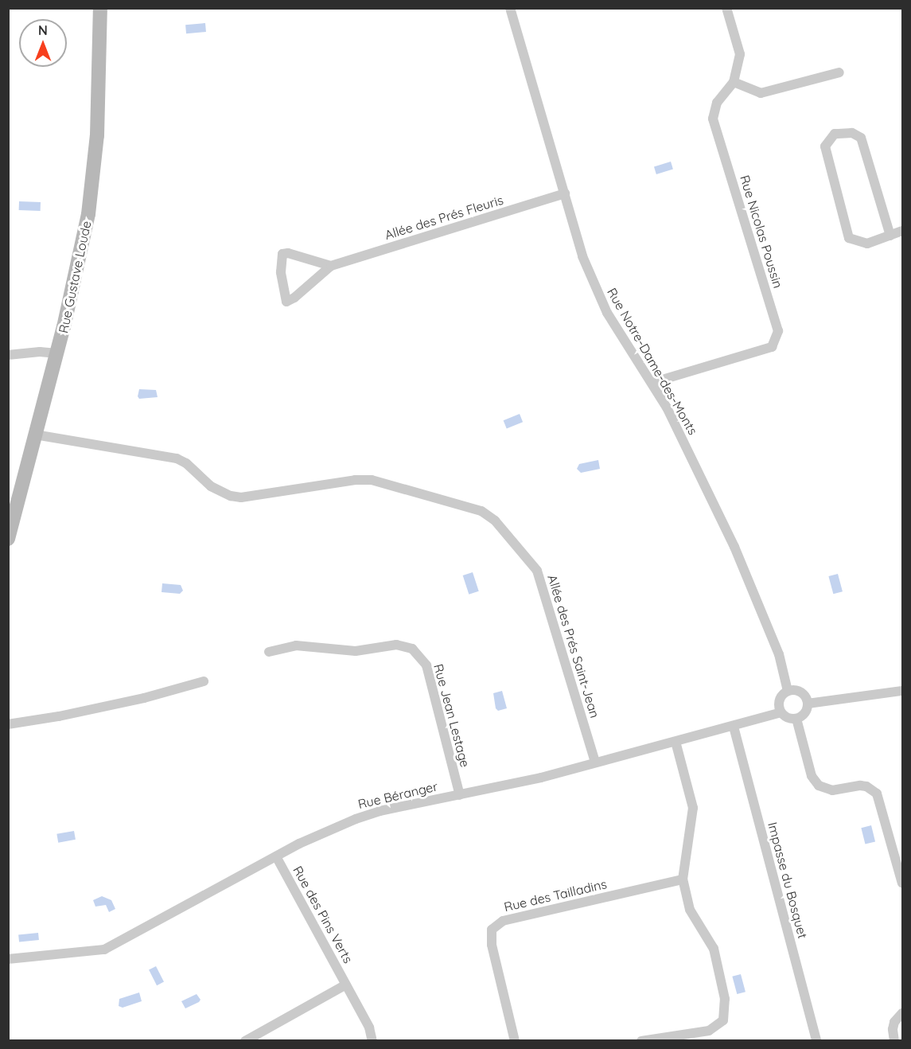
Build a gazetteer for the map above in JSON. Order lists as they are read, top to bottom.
{
  "streets": {
    "street": [
      "Allée des Prés Fleuris",
      "Rue Nicolas Poussin",
      "Rue Gustave Loude",
      "Rue Notre-Dame-des-Monts",
      "Allée des Prés Saint-Jean",
      "Rue Jean Lestage",
      "Rue Béranger",
      "Impasse du Bosquet",
      "Rue des Tailladins",
      "Rue des Pins Verts"
    ]
  },
  "crossings": [
    ["Allée des Prés Fleuris", "Rue Notre-Dame-des-Monts"],
    ["Rue Nicolas Poussin", "Rue Notre-Dame-des-Monts"],
    ["Rue Gustave Loude", "Allée des Prés Saint-Jean"],
    ["Rue Notre-Dame-des-Monts", "Rue Béranger"],
    ["Allée des Prés Saint-Jean", "Rue Béranger"],
    ["Rue Jean Lestage", "Rue Béranger"],
    ["Rue Béranger", "Impasse du Bosquet"],
    ["Rue Béranger", "Rue des Pins Verts"]
  ],
  "north": "top"
}
